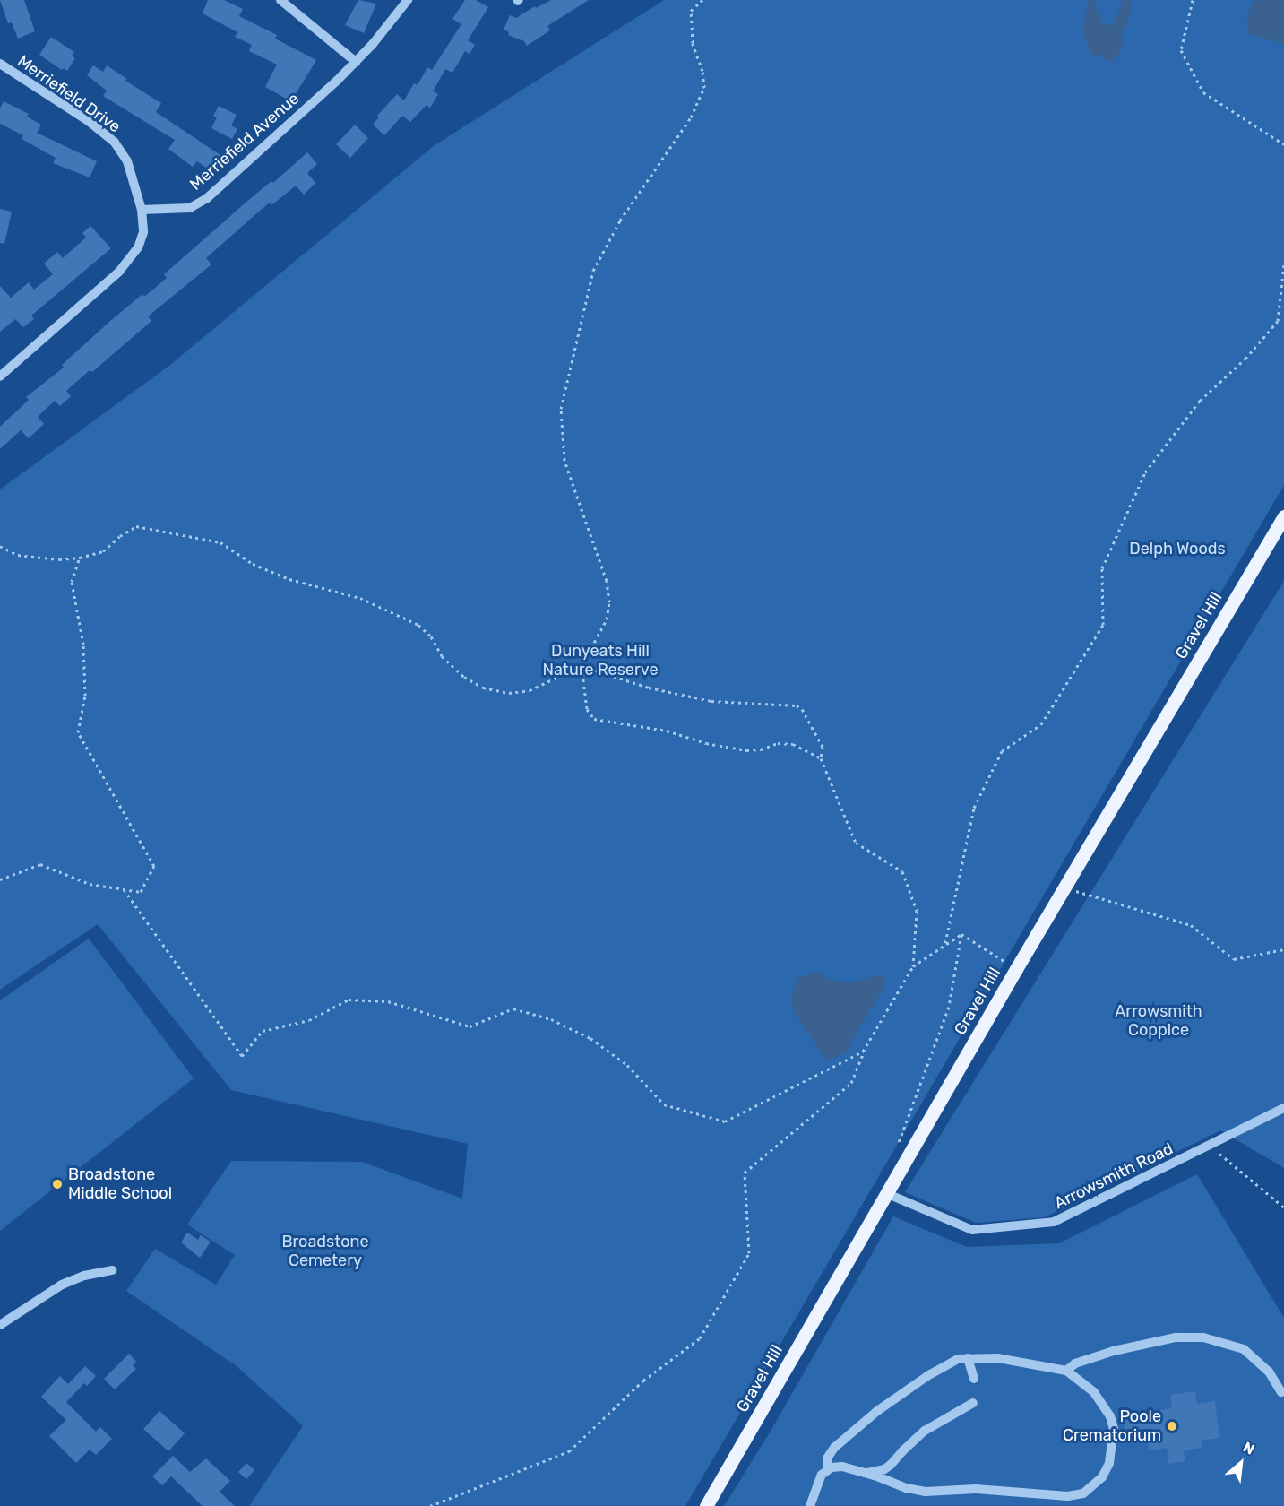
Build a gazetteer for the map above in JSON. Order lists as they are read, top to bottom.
{
  "streets": {
    "main road": ["Gravel Hill"],
    "street": ["Merriefield Drive", "Merriefield Avenue", "Arrowsmith Road"]
  },
  "crossings": [
    ["Merriefield Drive", "Merriefield Avenue"],
    ["Gravel Hill", "Arrowsmith Road"]
  ],
  "parks": [
    "Delph Woods",
    "Dunyeats Hill Nature Reserve",
    "Arrowsmith Coppice",
    "Broadstone Cemetery"
  ],
  "places": ["Broadstone Middle School", "Poole Crematorium"],
  "north": "top right"
}
